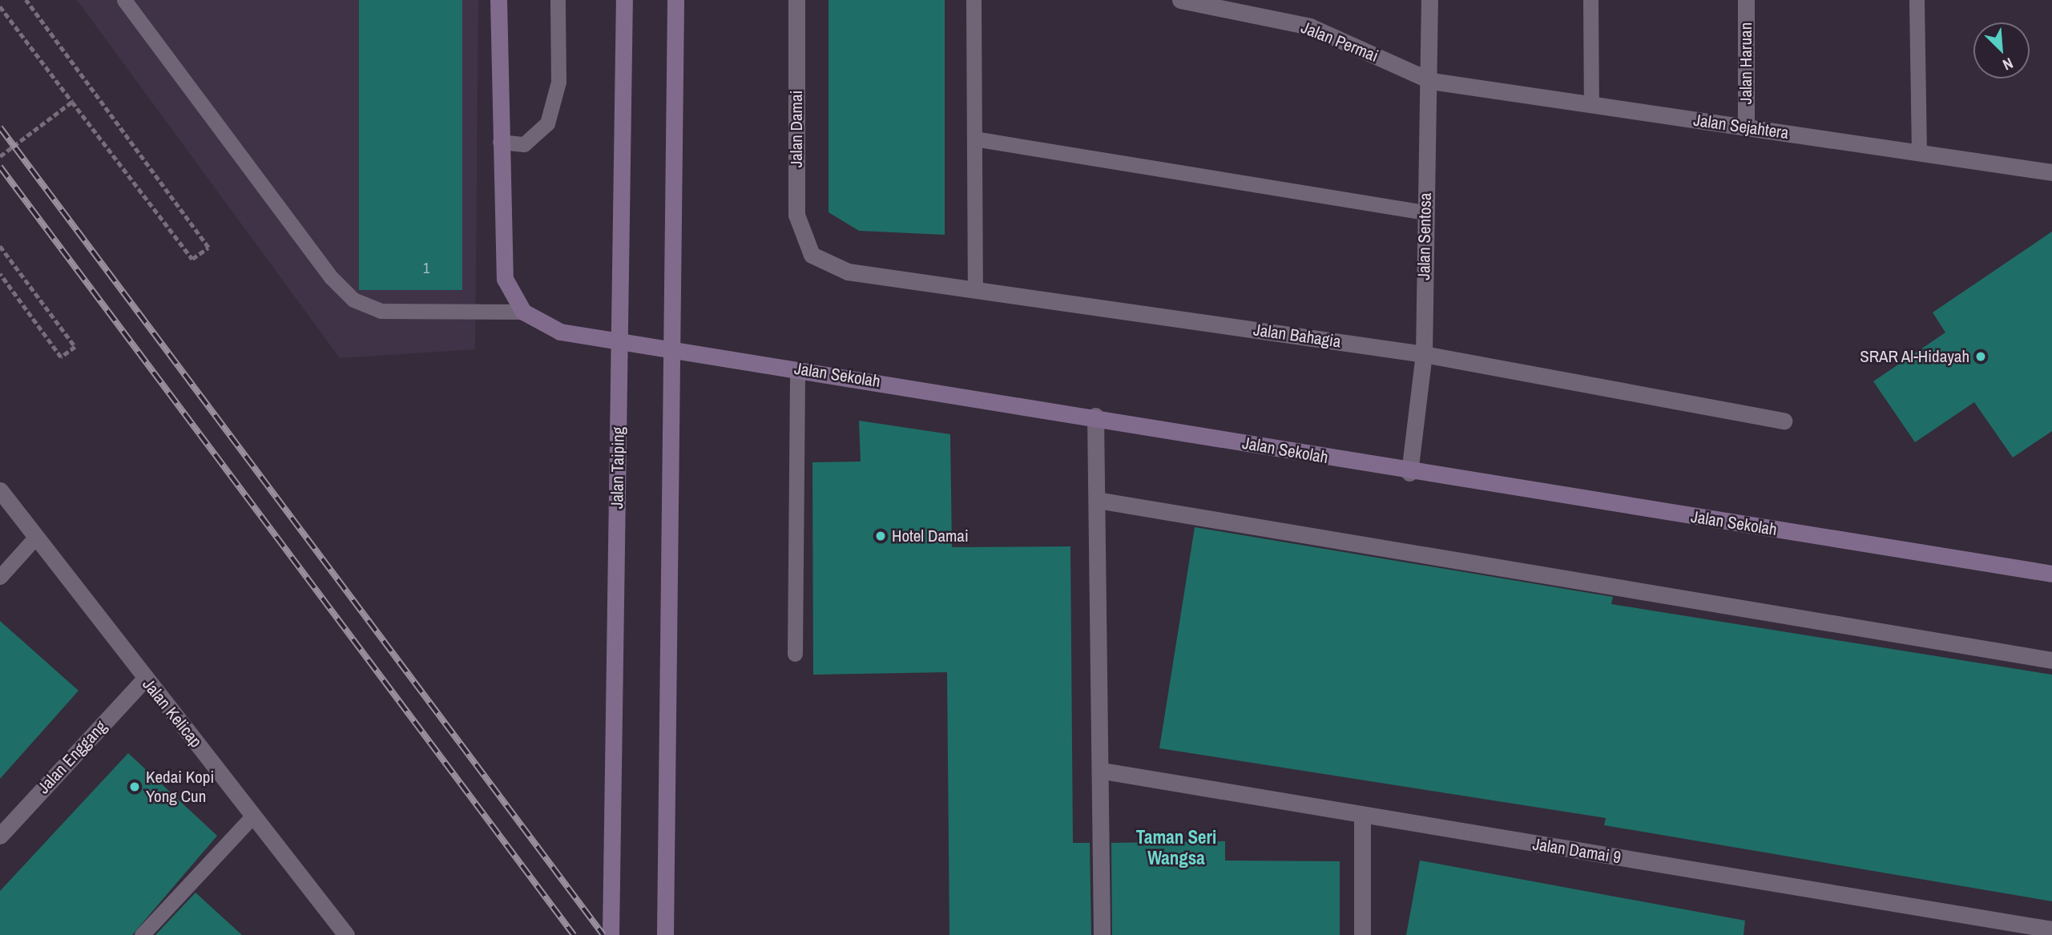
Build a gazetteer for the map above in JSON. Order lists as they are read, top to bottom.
{
  "streets": {
    "street": [
      "Jalan Permai",
      "Jalan Haruan",
      "Jalan Sejahtera",
      "Jalan Damai",
      "Jalan Sentosa",
      "Jalan Bahagia",
      "Jalan Sekolah",
      "Jalan Taiping",
      "Jalan Kelicap",
      "Jalan Enggang",
      "Jalan Damai 9"
    ]
  },
  "crossings": [
    ["Jalan Permai", "Jalan Sejahtera"],
    ["Jalan Permai", "Jalan Sentosa"],
    ["Jalan Haruan", "Jalan Sejahtera"],
    ["Jalan Sejahtera", "Jalan Sentosa"],
    ["Jalan Damai", "Jalan Bahagia"],
    ["Jalan Sentosa", "Jalan Bahagia"],
    ["Jalan Sentosa", "Jalan Sekolah"],
    ["Jalan Kelicap", "Jalan Enggang"]
  ],
  "districts": ["Taman Seri Wangsa"],
  "places": ["SRAR Al-Hidayah", "Hotel Damai", "Kedai Kopi Yong Cun"],
  "house_numbers": ["1"],
  "north": "bottom right"
}
